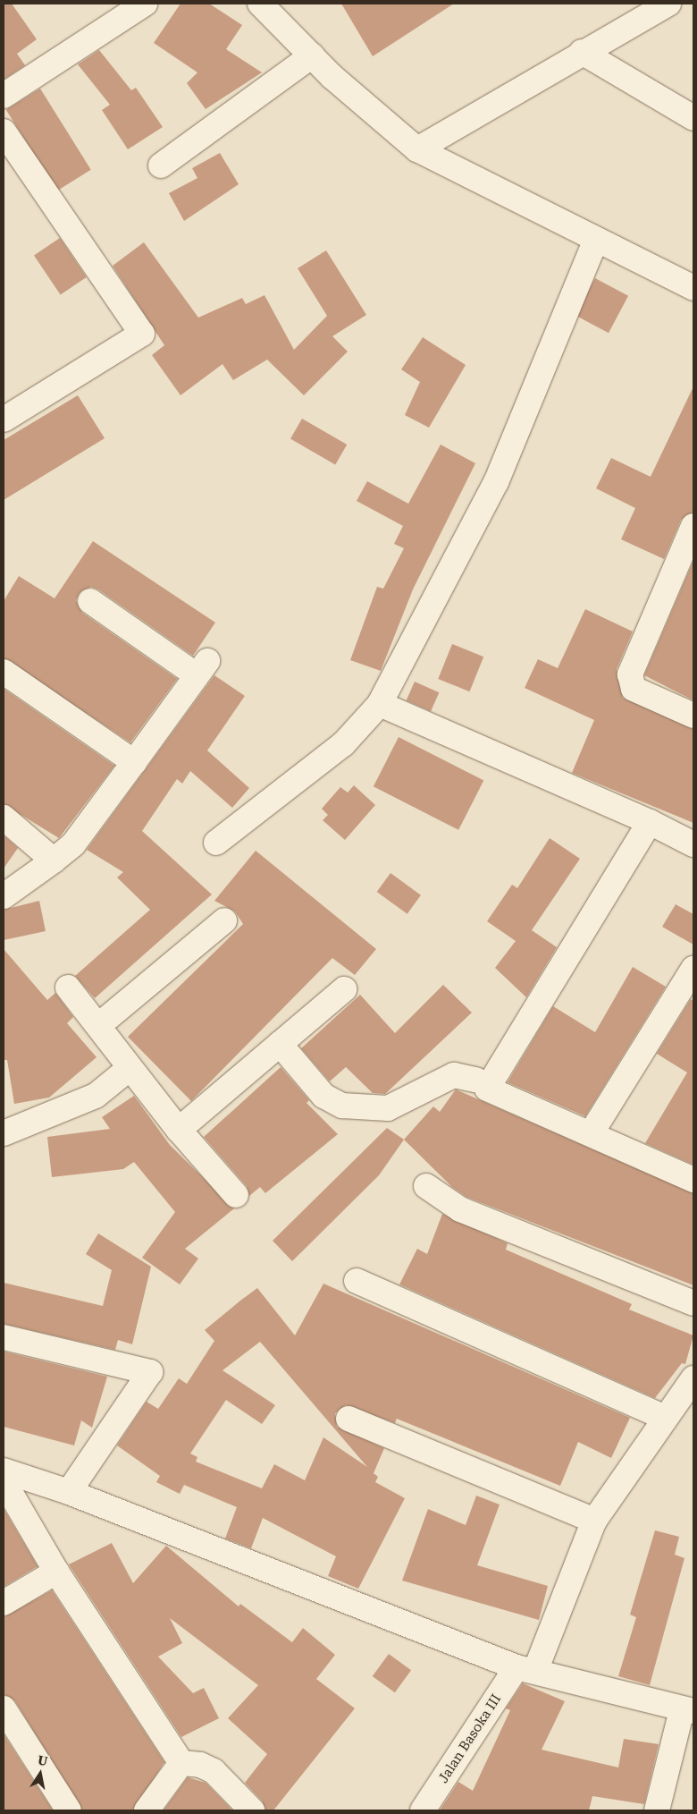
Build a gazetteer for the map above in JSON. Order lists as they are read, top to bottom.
{
  "streets": {
    "street": ["Jalan Basoka III"]
  },
  "north": "top"
}
